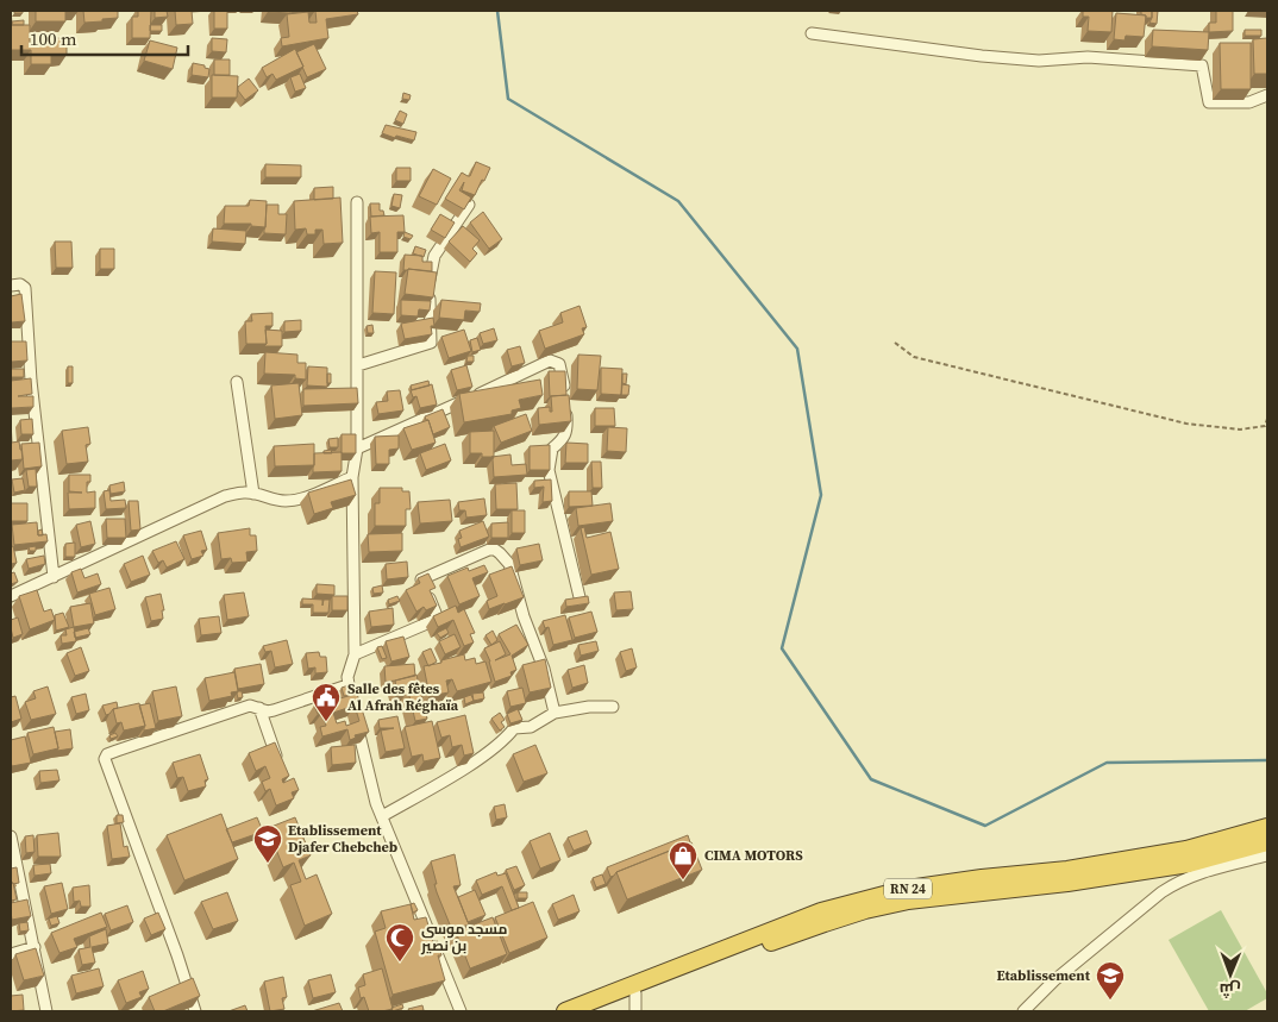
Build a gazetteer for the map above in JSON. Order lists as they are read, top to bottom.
{
  "streets": {
    "highway": ["RN 24"]
  },
  "places": {
    "public building": ["Salle des fêtes Al Afrah Réghaïa"],
    "school or university": ["Etablissement Djafer Chebcheb", "Etablissement"],
    "shop": ["CIMA MOTORS"],
    "mosque": ["مسجد موسى بن نصير"]
  },
  "scale_bar": "100 m",
  "north": "bottom"
}
